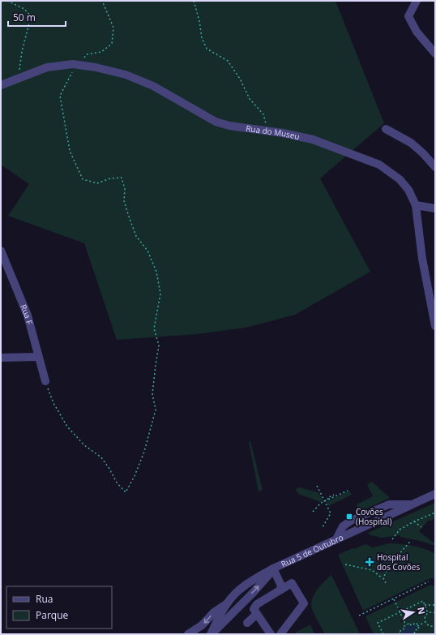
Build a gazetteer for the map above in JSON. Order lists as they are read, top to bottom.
{
  "streets": {
    "street": ["Rua do Museu", "Rua F", "Rua 5 de Outubro"]
  },
  "places": {
    "transit": ["Covões (Hospital)"],
    "health": ["Hospital dos Covões"]
  },
  "legend": ["Rua", "Parque"],
  "scale_bar": "50 m",
  "north": "right"
}
